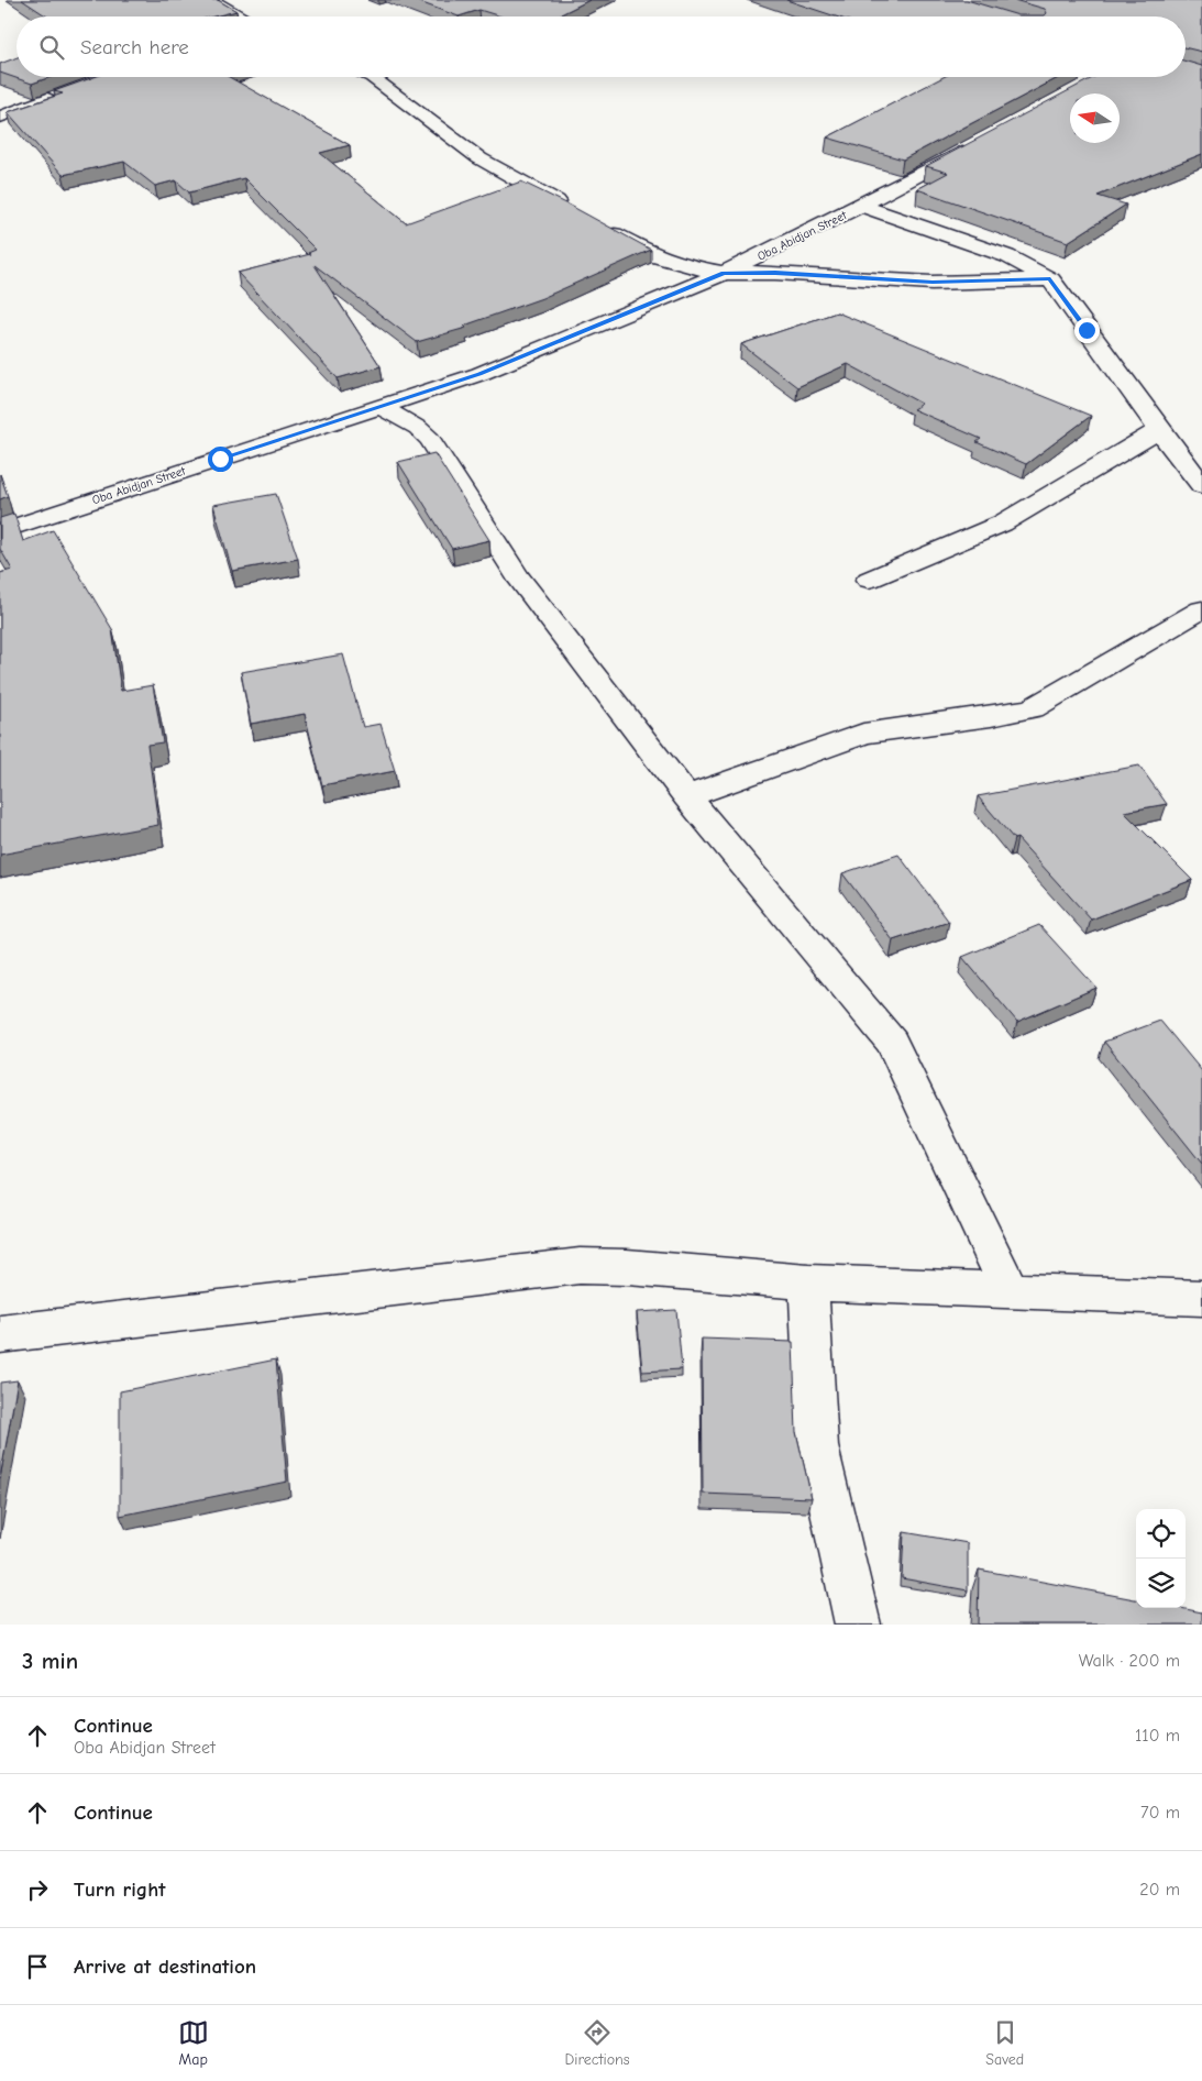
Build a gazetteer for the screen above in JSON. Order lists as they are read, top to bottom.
{
  "streets": {
    "street": ["Oba Abidjan Street"]
  },
  "north": "left",
  "page": {
    "search": "Search here",
    "heading": ["3 min", "Walk · 200 m"],
    "list": [
      ["Continue", "Oba Abidjan Street", "110 m"],
      ["Continue", "70 m"],
      ["Turn right", "20 m"],
      "Arrive at destination"
    ],
    "nav": ["Map", "Directions", "Saved"]
  }
}
